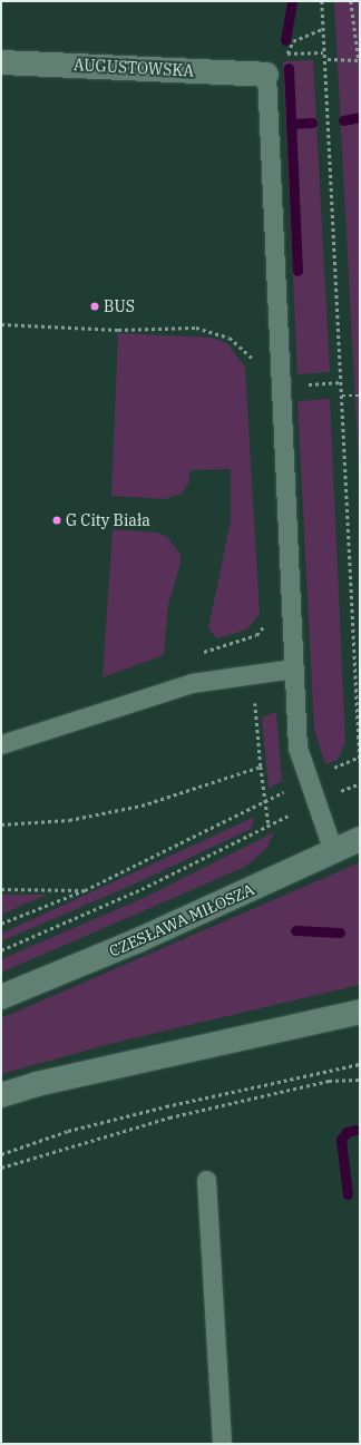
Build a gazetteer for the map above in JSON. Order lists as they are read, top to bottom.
{
  "streets": {
    "main road": ["AUGUSTOWSKA", "CZESŁAWA MIŁOSZA"]
  },
  "places": ["BUS", "G City Biała"]
}
